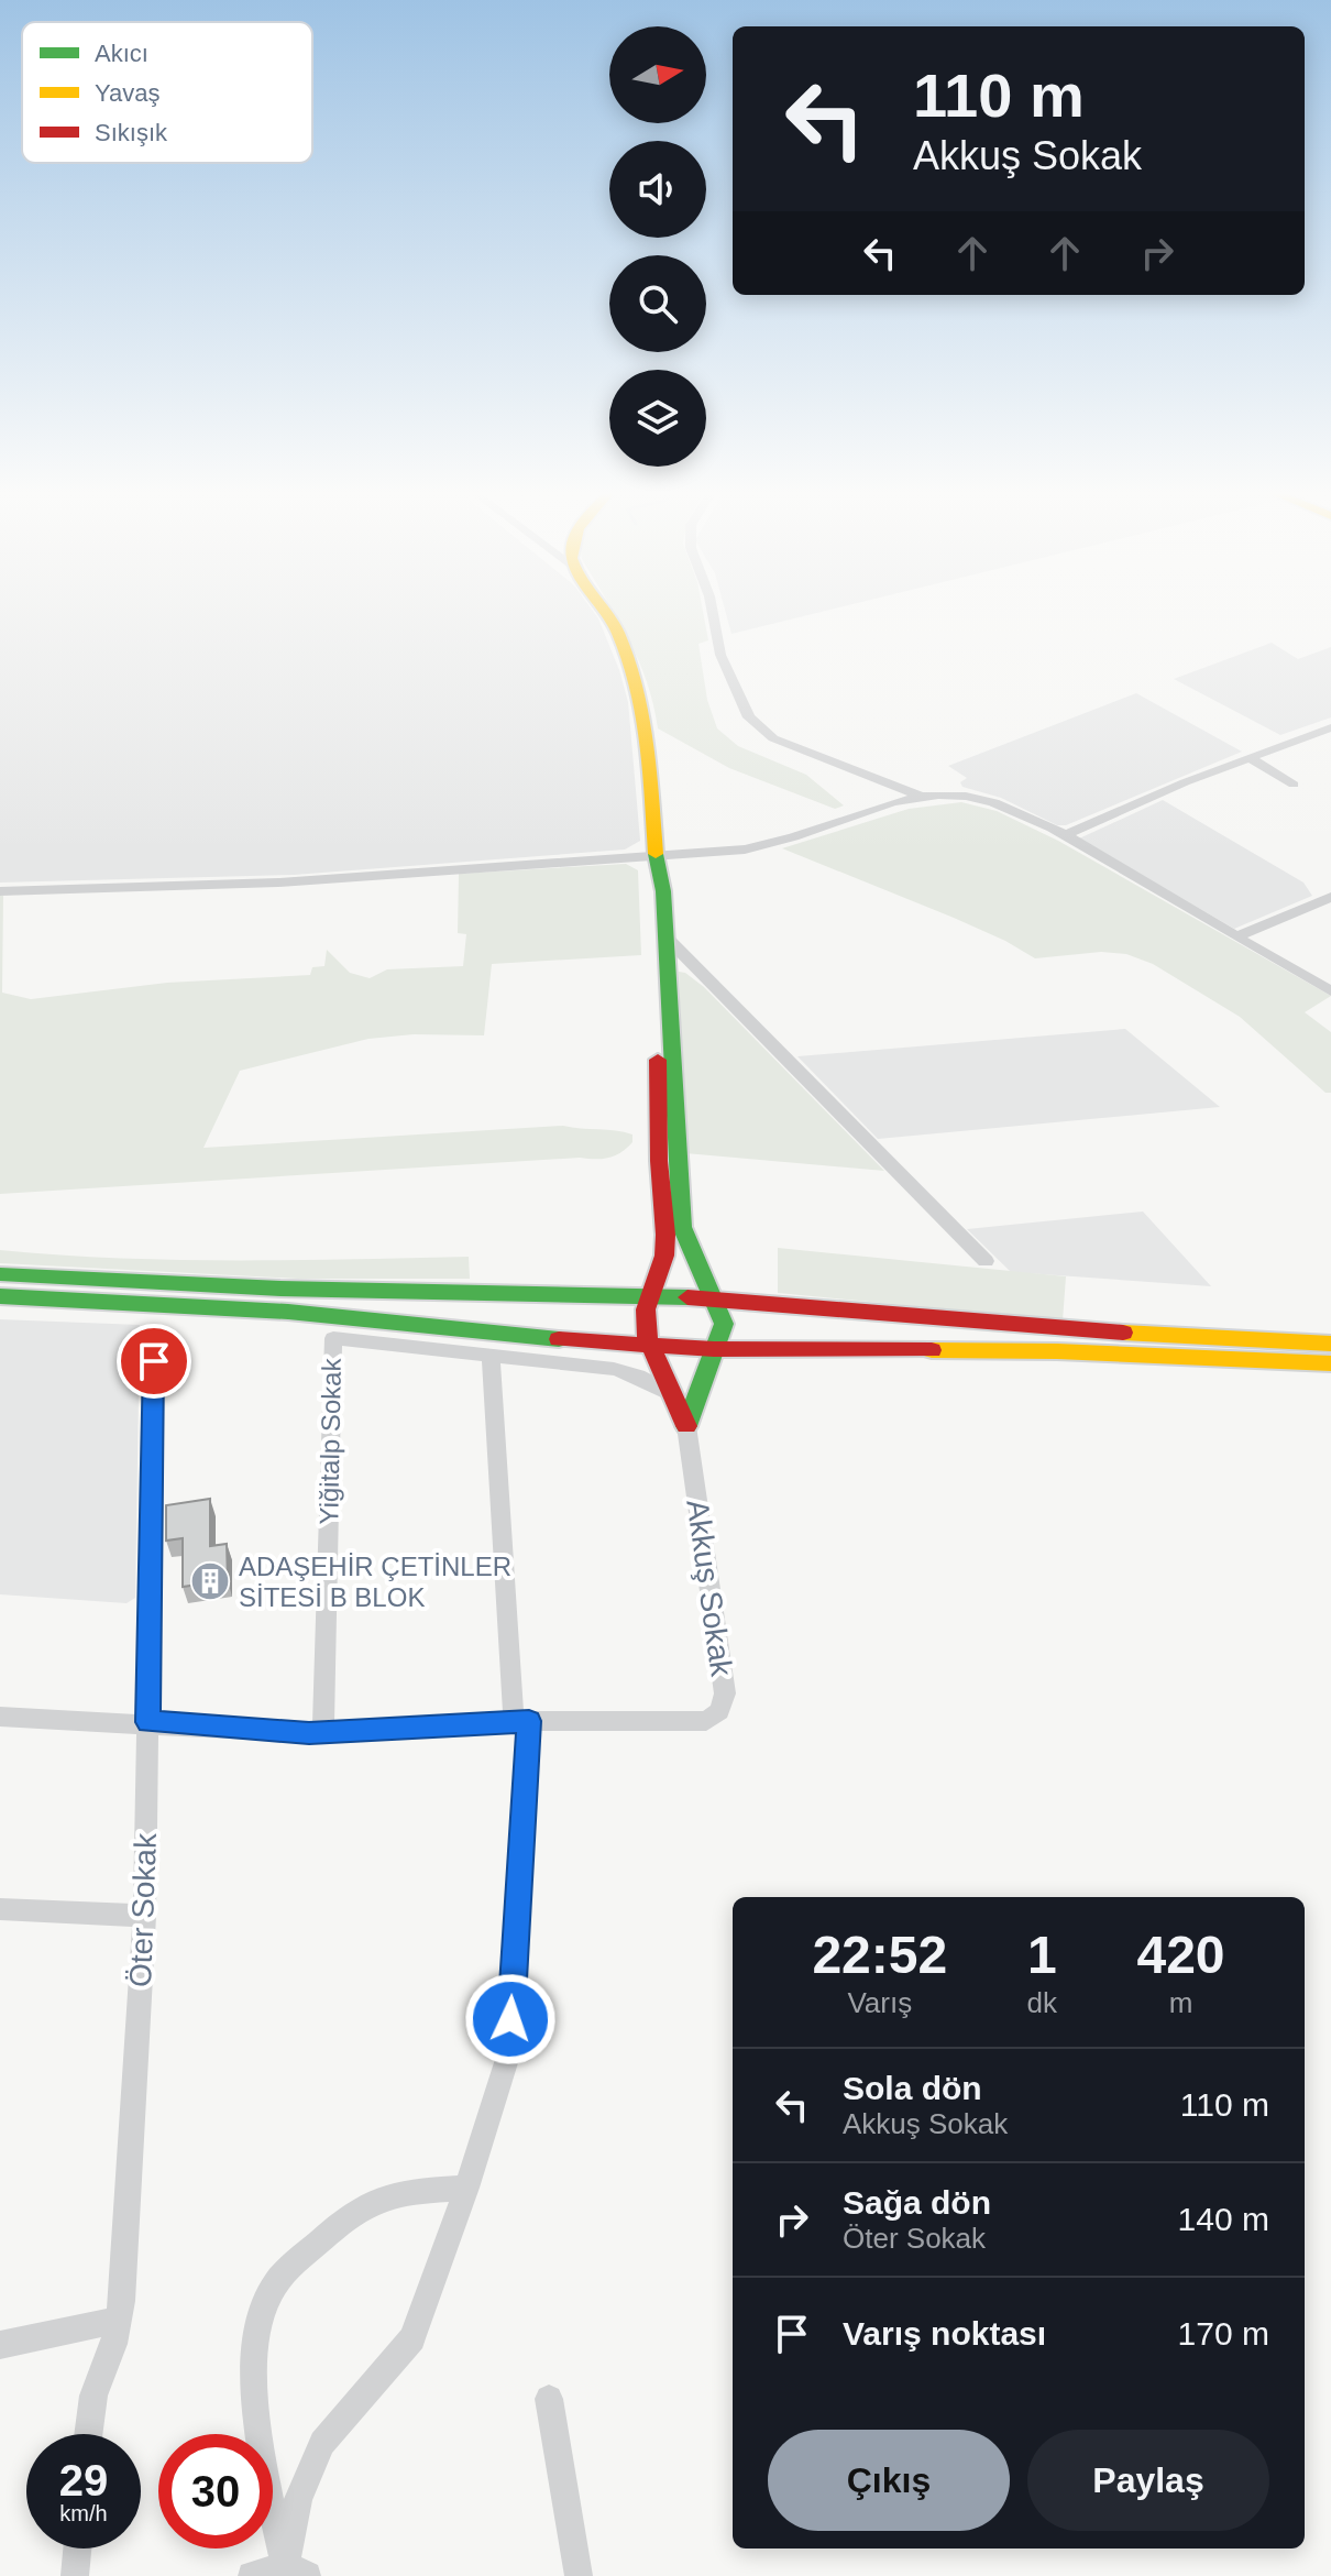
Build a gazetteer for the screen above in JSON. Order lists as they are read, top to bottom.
{
  "streets": {
    "street": ["Yiğitalp Sokak", "Akkuş Sokak", "Öter Sokak"]
  },
  "crossings": [
    ["Yiğitalp Sokak", "Akkuş Sokak"],
    ["Akkuş Sokak", "Öter Sokak"]
  ],
  "places": {
    "building": ["ADAŞEHİR ÇETİNLER SİTESİ B BLOK"]
  },
  "legend": ["Akıcı", "Yavaş", "Sıkışık"],
  "north": "right",
  "page": {
    "turn": ["110 m", "Akkuş Sokak"],
    "eta": [
      "22:52",
      "Varış",
      "1",
      "dk",
      "420",
      "m"
    ],
    "list": [
      {
        "name": "Sola dön",
        "note": "Akkuş Sokak",
        "value": "110 m"
      },
      {
        "name": "Sağa dön",
        "note": "Öter Sokak",
        "value": "140 m"
      },
      {
        "name": "Varış noktası",
        "value": "170 m"
      }
    ],
    "buttons": ["Çıkış", "Paylaş"],
    "speed": "29 km/h",
    "limit": "30"
  }
}
